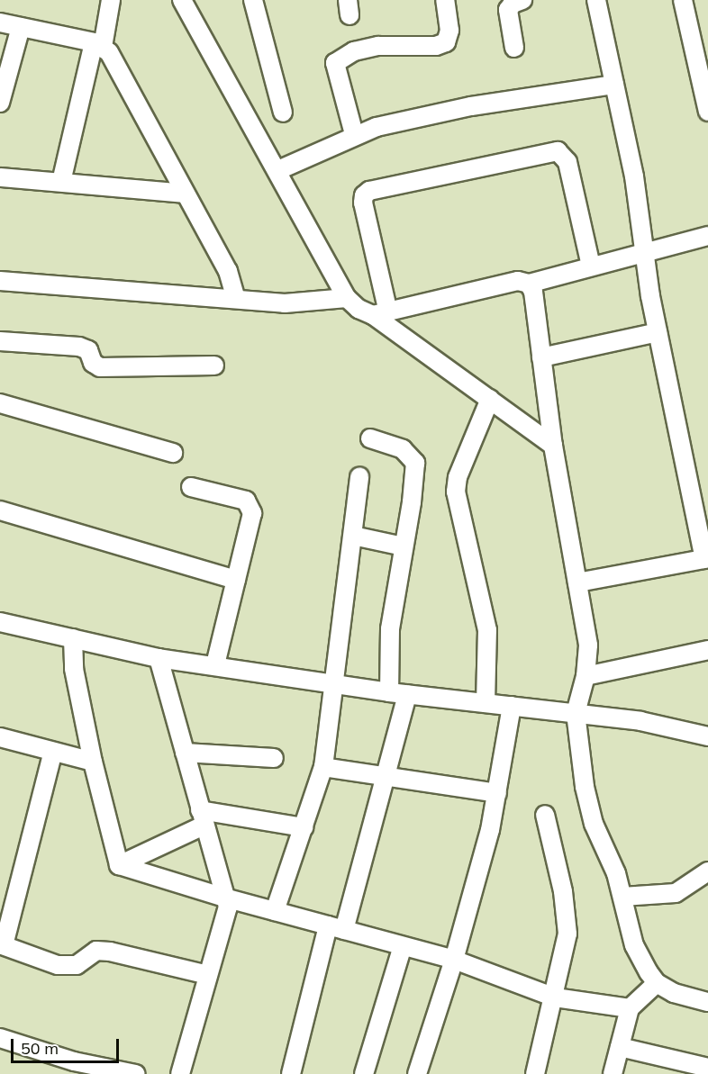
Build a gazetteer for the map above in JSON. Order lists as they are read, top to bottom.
{
  "scale_bar": "50 m"
}
